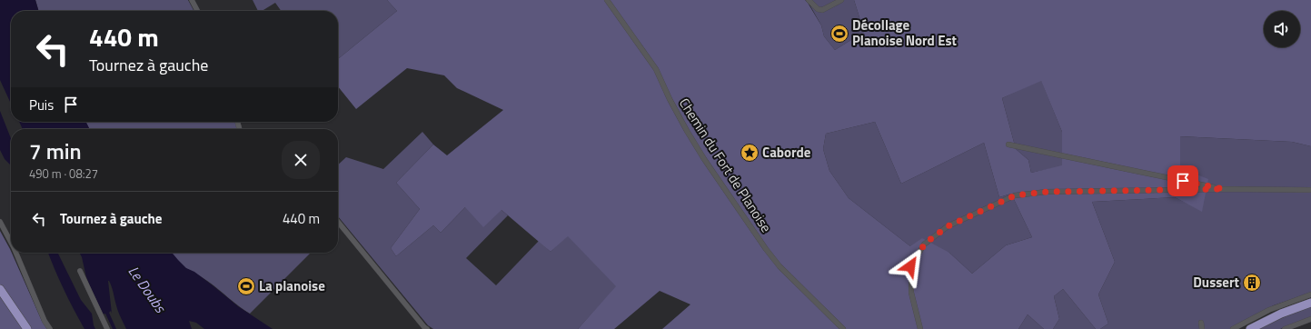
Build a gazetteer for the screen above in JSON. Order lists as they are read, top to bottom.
{
  "streets": {
    "street": ["Chemin du Fort de Planoise"]
  },
  "water": ["Le Doubs"],
  "places": {
    "sports": ["Décollage Planoise Nord Est", "La planoise"],
    "place": ["Caborde"],
    "building": ["Dussert"]
  },
  "page": {
    "turn": ["440 m", "Tournez à gauche"],
    "then": "Puis",
    "heading": ["7 min", "490 m · 08:27"],
    "list": [
      {
        "name": "Tournez à gauche",
        "value": "440 m"
      }
    ]
  }
}
